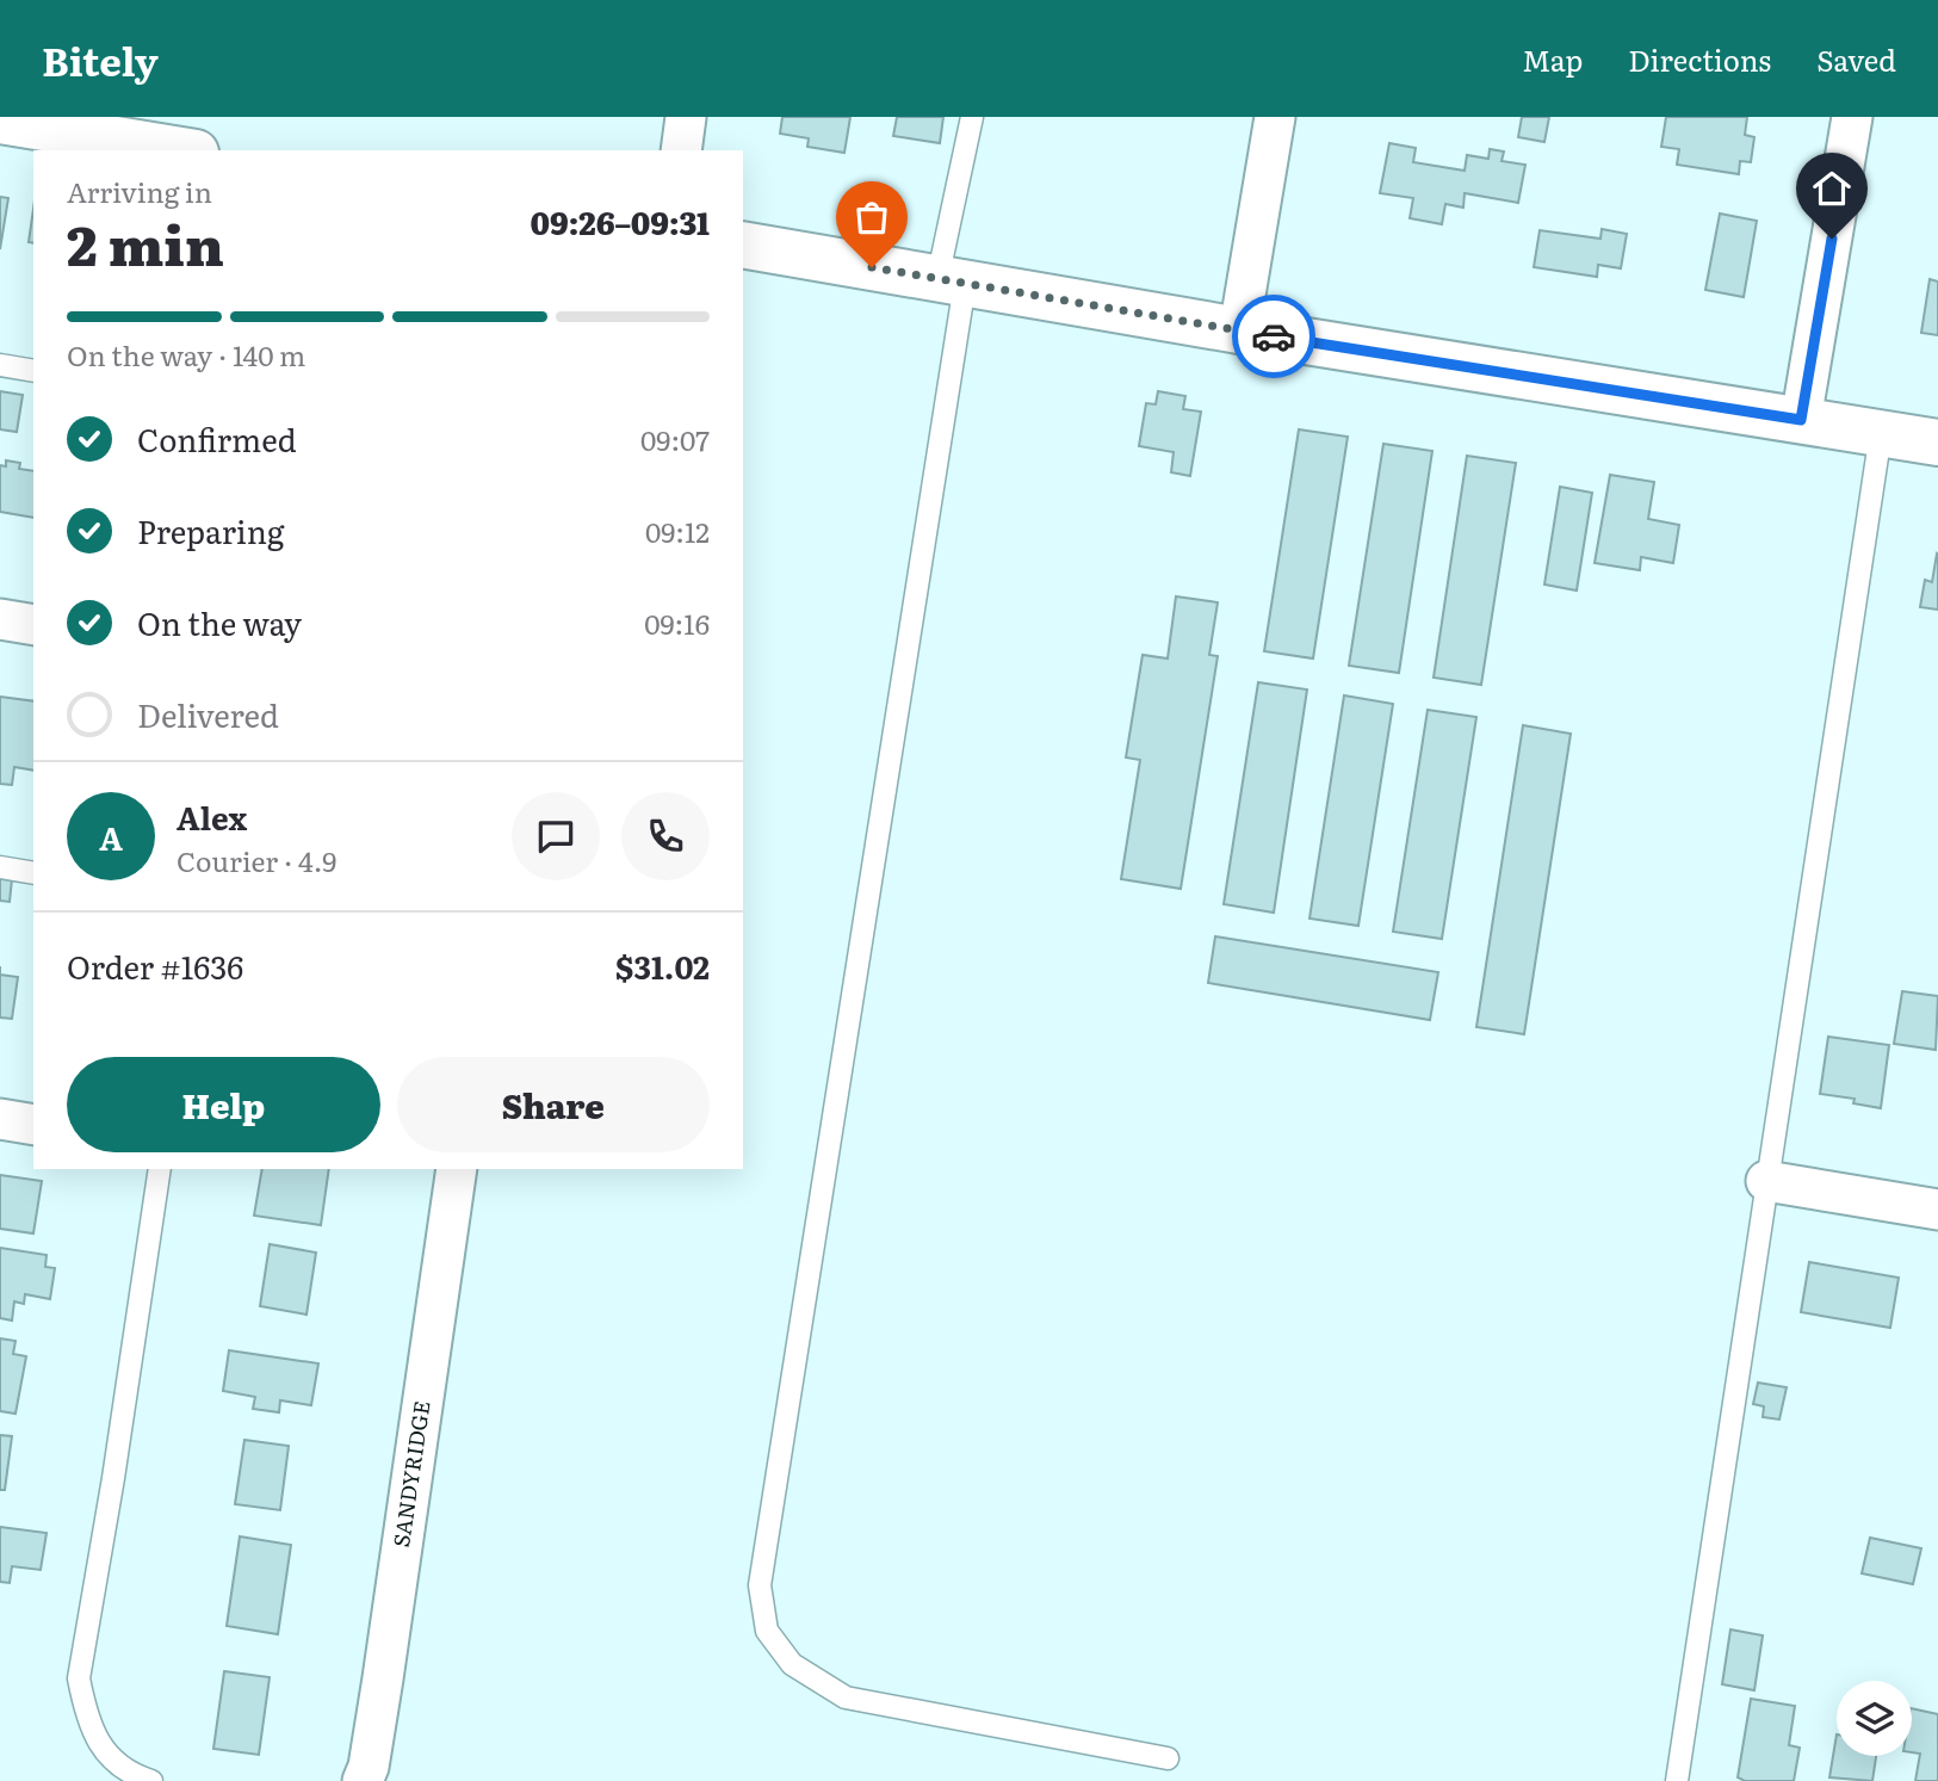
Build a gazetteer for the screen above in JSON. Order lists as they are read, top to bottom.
{
  "streets": {
    "street": ["SANDYRIDGE"]
  },
  "page": {
    "header": "Bitely",
    "nav": ["Map", "Directions", "Saved"],
    "heading": ["2 min", "Arriving in", "09:26–09:31"],
    "panel": [
      "Alex",
      "Courier · 4.9",
      "Order #1636",
      "$31.02"
    ],
    "bar": "On the way · 140 m",
    "list": [
      ["Confirmed", "09:07"],
      ["Preparing", "09:12"],
      ["On the way", "09:16"],
      "Delivered"
    ],
    "round": "A",
    "buttons": ["Help", "Share"]
  }
}
